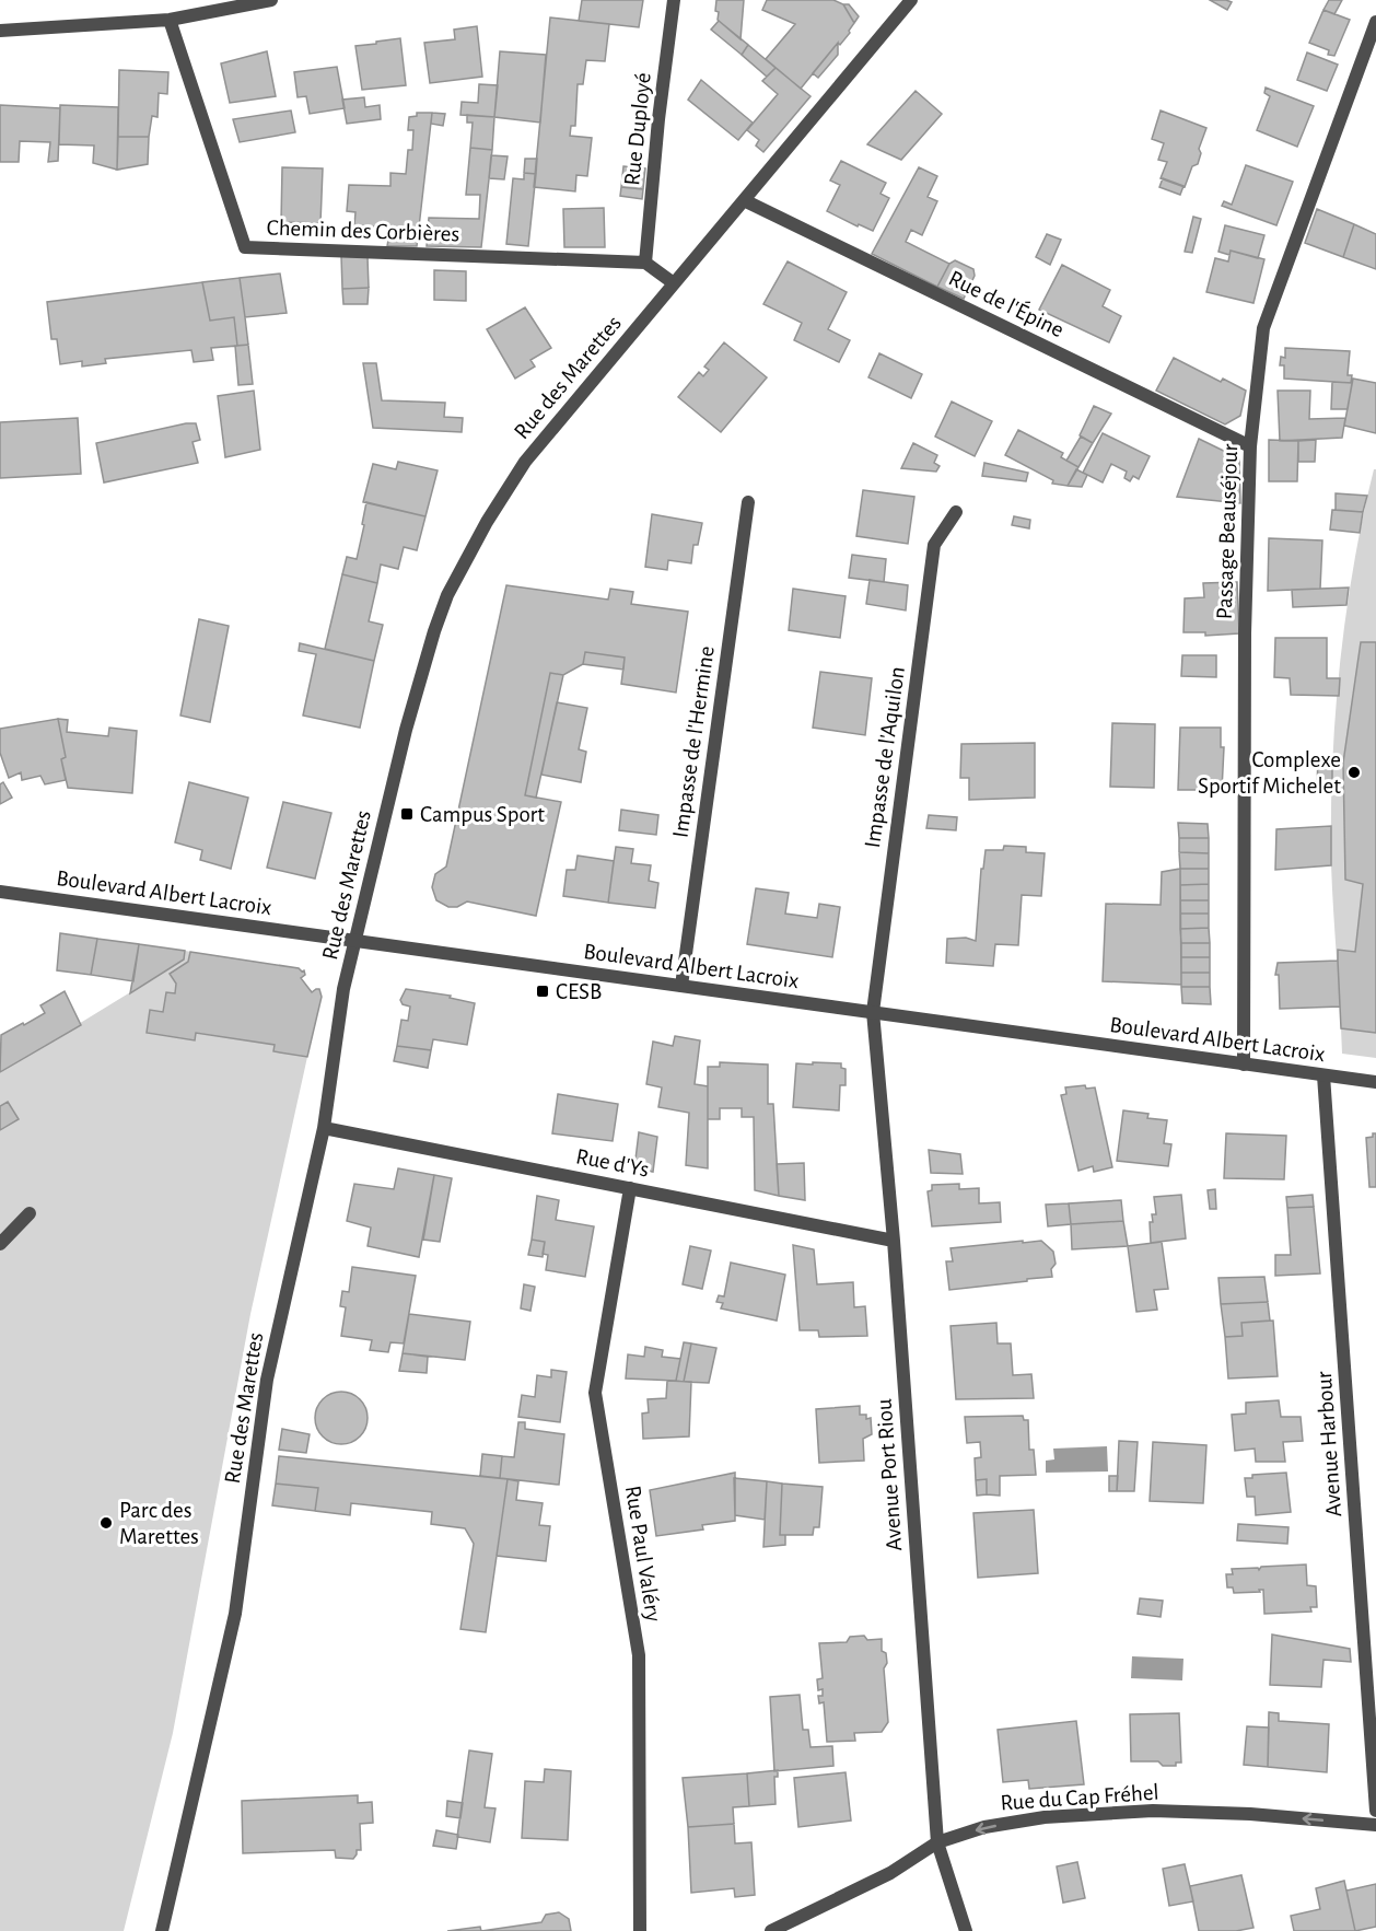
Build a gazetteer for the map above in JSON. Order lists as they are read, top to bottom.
{
  "streets": {
    "street": [
      "Rue Duployé",
      "Chemin des Corbières",
      "Rue de l'Épine",
      "Rue des Marettes",
      "Passage Beauséjour",
      "Impasse de l'Hermine",
      "Impasse de l'Aquilon",
      "Boulevard Albert Lacroix",
      "Rue d'Ys",
      "Avenue Harbour",
      "Avenue Port Riou",
      "Rue Paul Valéry",
      "Rue du Cap Fréhel"
    ]
  },
  "crossings": [
    ["Rue Duployé", "Chemin des Corbières"],
    ["Rue de l'Épine", "Rue des Marettes"],
    ["Rue de l'Épine", "Passage Beauséjour"],
    ["Rue des Marettes", "Boulevard Albert Lacroix"],
    ["Rue des Marettes", "Rue d'Ys"],
    ["Passage Beauséjour", "Boulevard Albert Lacroix"],
    ["Impasse de l'Hermine", "Boulevard Albert Lacroix"],
    ["Impasse de l'Aquilon", "Boulevard Albert Lacroix"],
    ["Impasse de l'Aquilon", "Avenue Port Riou"],
    ["Boulevard Albert Lacroix", "Avenue Harbour"],
    ["Boulevard Albert Lacroix", "Avenue Port Riou"],
    ["Rue d'Ys", "Avenue Port Riou"],
    ["Rue d'Ys", "Rue Paul Valéry"],
    ["Avenue Port Riou", "Rue du Cap Fréhel"]
  ],
  "one_way": ["Rue du Cap Fréhel"],
  "places": {
    "other": ["Complexe Sportif Michelet", "Parc des Marettes"],
    "transit": ["Campus Sport", "CESB"]
  }
}
